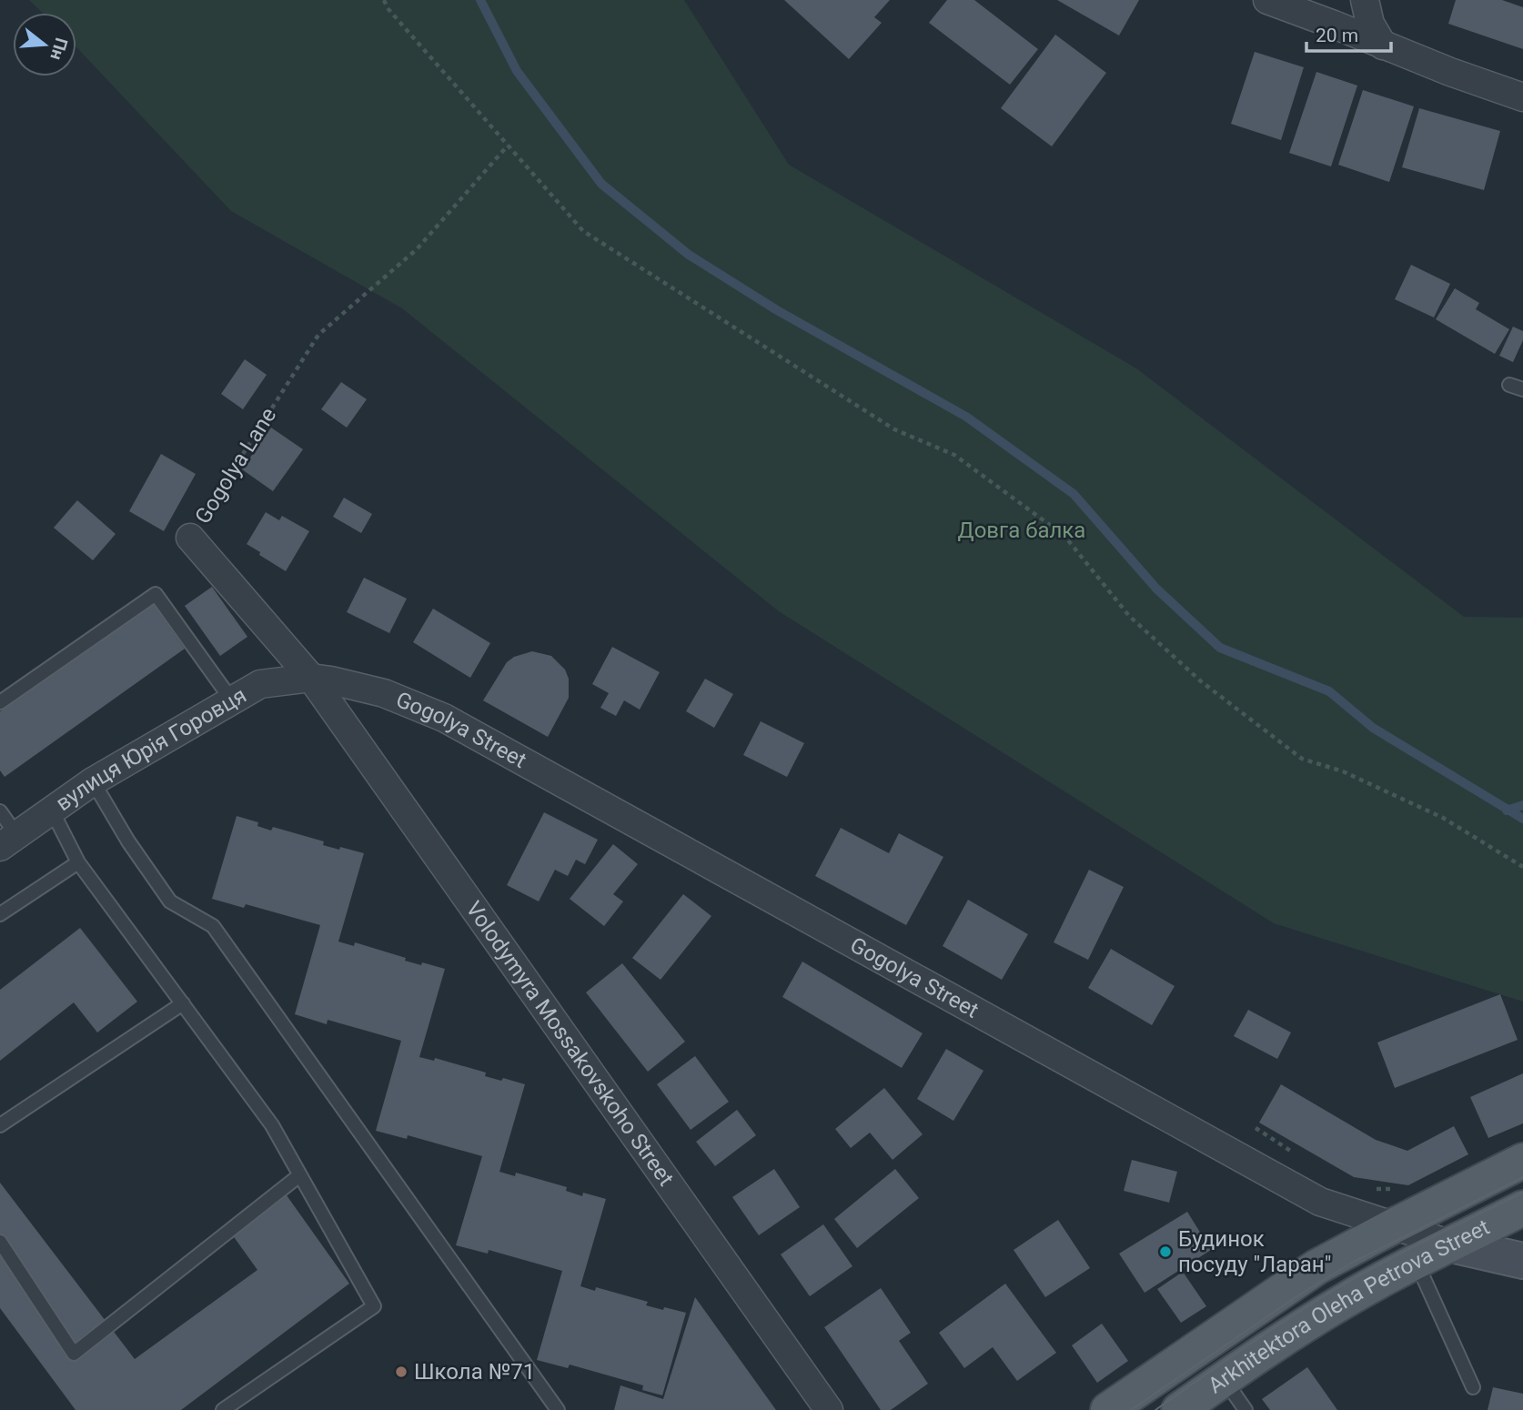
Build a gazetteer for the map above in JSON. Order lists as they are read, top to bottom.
{
  "streets": {
    "main road": ["Gogolya Street", "Arkhitektora Oleha Petrova Street"],
    "street": ["Gogolya Lane", "вулиця Юрія Горовця", "Volodymyra Mossakovskoho Street"]
  },
  "crossings": [
    ["Gogolya Lane", "Gogolya Street"],
    ["Gogolya Lane", "вулиця Юрія Горовця"],
    ["Gogolya Lane", "Volodymyra Mossakovskoho Street"],
    ["Gogolya Street", "вулиця Юрія Горовця"],
    ["Gogolya Street", "Volodymyra Mossakovskoho Street"],
    ["Gogolya Street", "Arkhitektora Oleha Petrova Street"],
    ["вулиця Юрія Горовця", "Volodymyra Mossakovskoho Street"]
  ],
  "parks": ["Довга балка"],
  "places": ["Будинок посуду \"Ларан\"", "Школа №71"],
  "scale_bar": "20 m",
  "north": "right"
}
